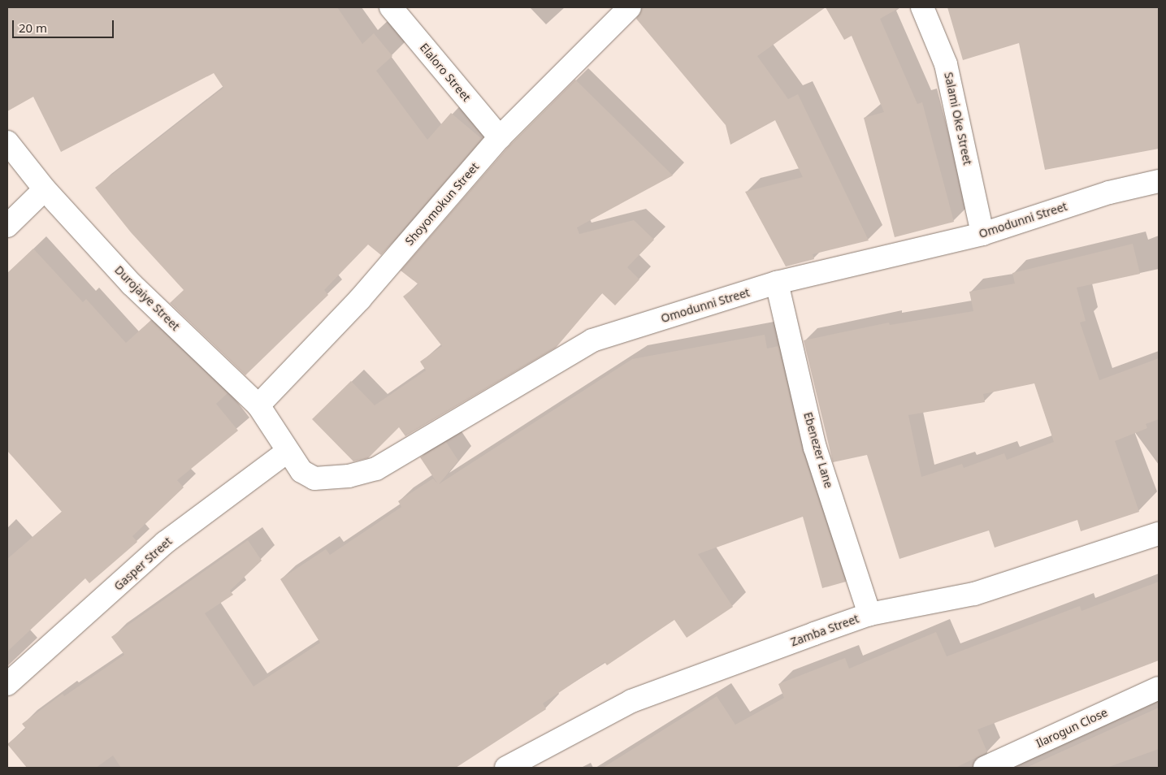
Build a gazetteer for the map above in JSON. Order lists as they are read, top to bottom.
{
  "streets": {
    "street": [
      "Elaloro Street",
      "Salami Oke Street",
      "Shoyomokun Street",
      "Omodunni Street",
      "Durojaiye Street",
      "Ebenezer Lane",
      "Gasper Street",
      "Zamba Street",
      "Ilarogun Close"
    ]
  },
  "crossings": [
    ["Elaloro Street", "Shoyomokun Street"],
    ["Salami Oke Street", "Omodunni Street"],
    ["Shoyomokun Street", "Durojaiye Street"],
    ["Omodunni Street", "Durojaiye Street"],
    ["Omodunni Street", "Ebenezer Lane"],
    ["Omodunni Street", "Gasper Street"],
    ["Durojaiye Street", "Gasper Street"],
    ["Ebenezer Lane", "Zamba Street"]
  ],
  "scale_bar": "20 m"
}
